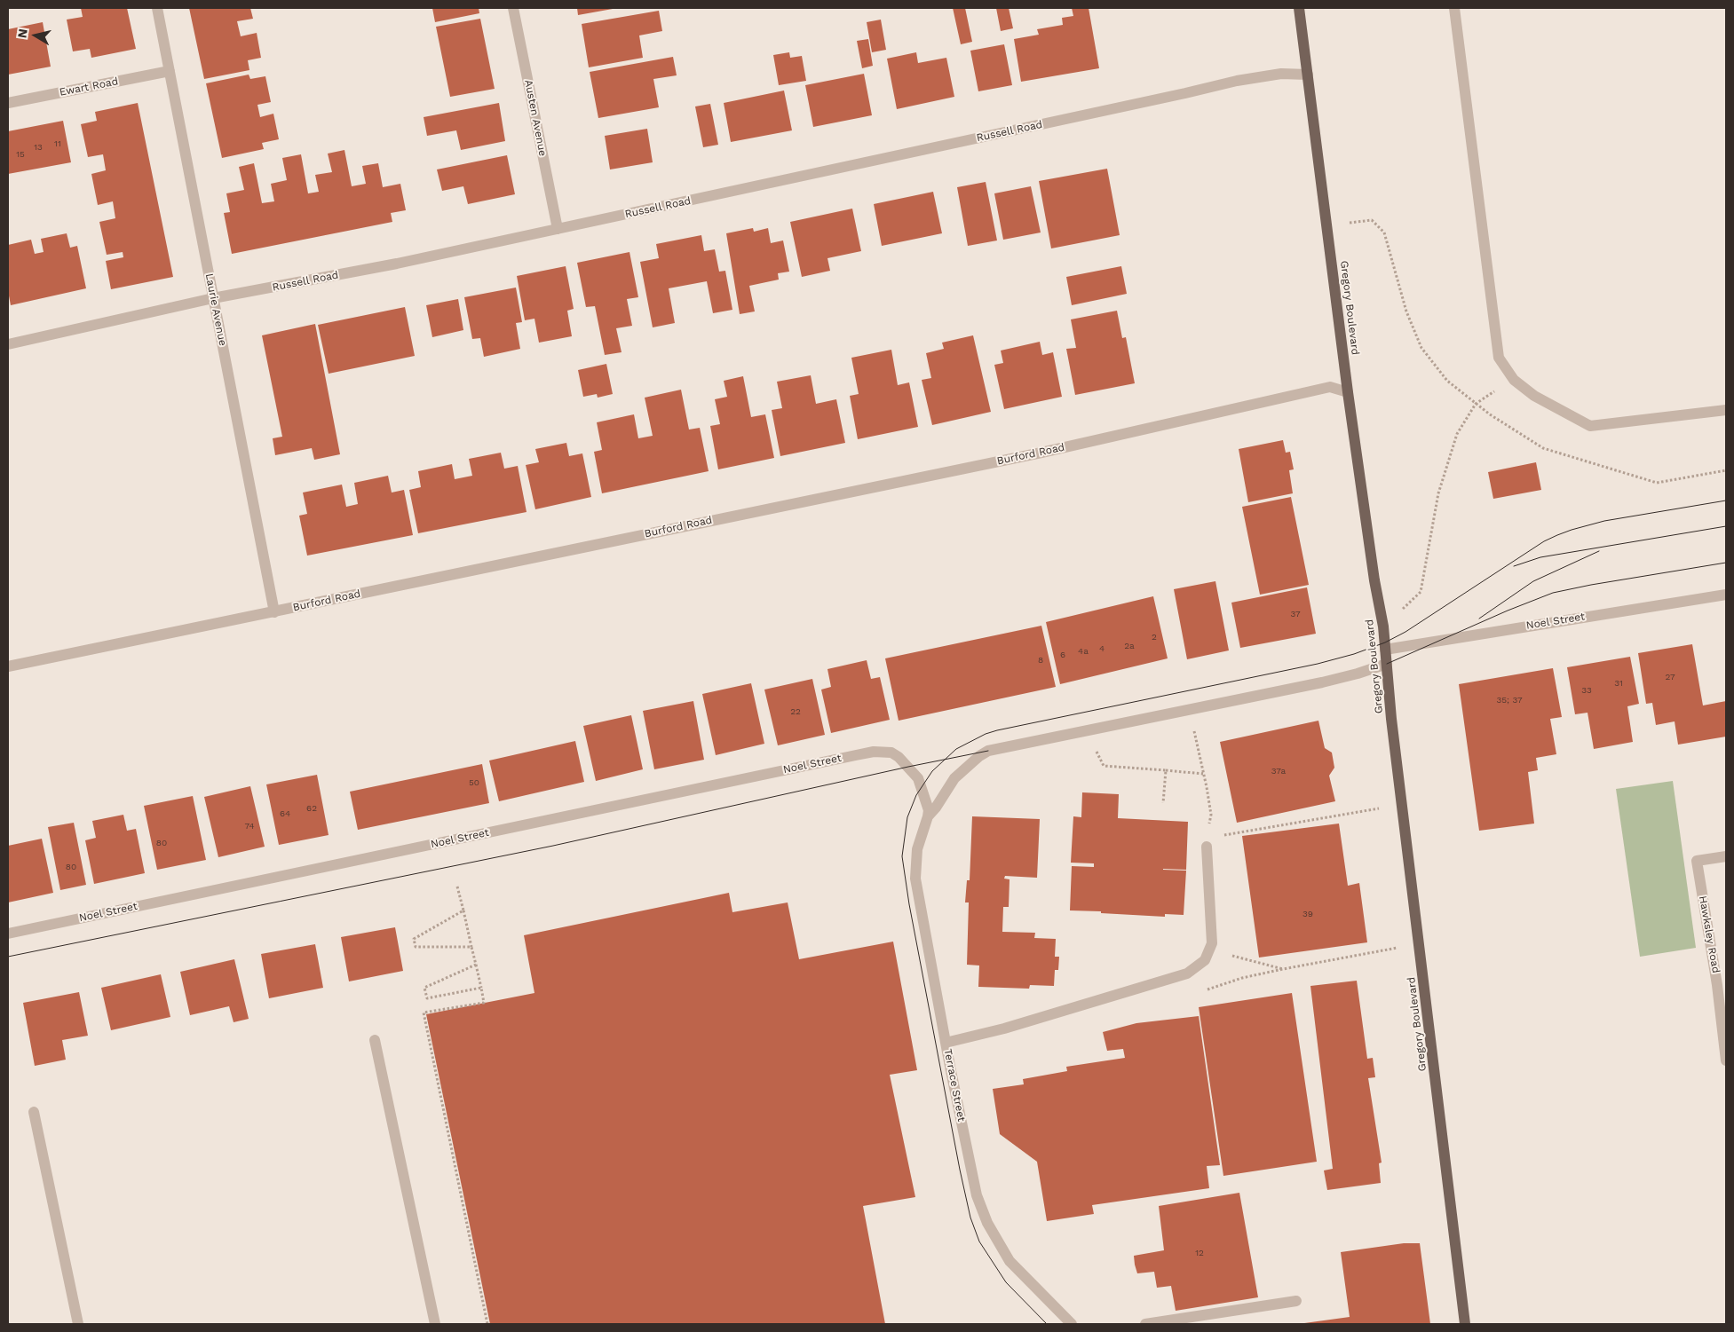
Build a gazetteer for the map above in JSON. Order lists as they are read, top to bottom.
{
  "streets": {
    "main road": ["Gregory Boulevard"],
    "street": [
      "Ewart Road",
      "Austen Avenue",
      "Russell Road",
      "Laurie Avenue",
      "Burford Road",
      "Noel Street",
      "Hawksley Road",
      "Terrace Street"
    ]
  },
  "crossings": [
    ["Ewart Road", "Laurie Avenue"],
    ["Austen Avenue", "Russell Road"],
    ["Russell Road", "Gregory Boulevard"],
    ["Russell Road", "Laurie Avenue"],
    ["Gregory Boulevard", "Burford Road"],
    ["Gregory Boulevard", "Noel Street"],
    ["Laurie Avenue", "Burford Road"],
    ["Noel Street", "Terrace Street"]
  ],
  "house_numbers": [
    "11",
    "13",
    "15",
    "37",
    "2",
    "2a",
    "4",
    "4a",
    "6",
    "8",
    "27",
    "31",
    "33",
    "35; 37",
    "22",
    "37a",
    "50",
    "62",
    "64",
    "74",
    "80",
    "80",
    "39",
    "12"
  ],
  "north": "left"
}
